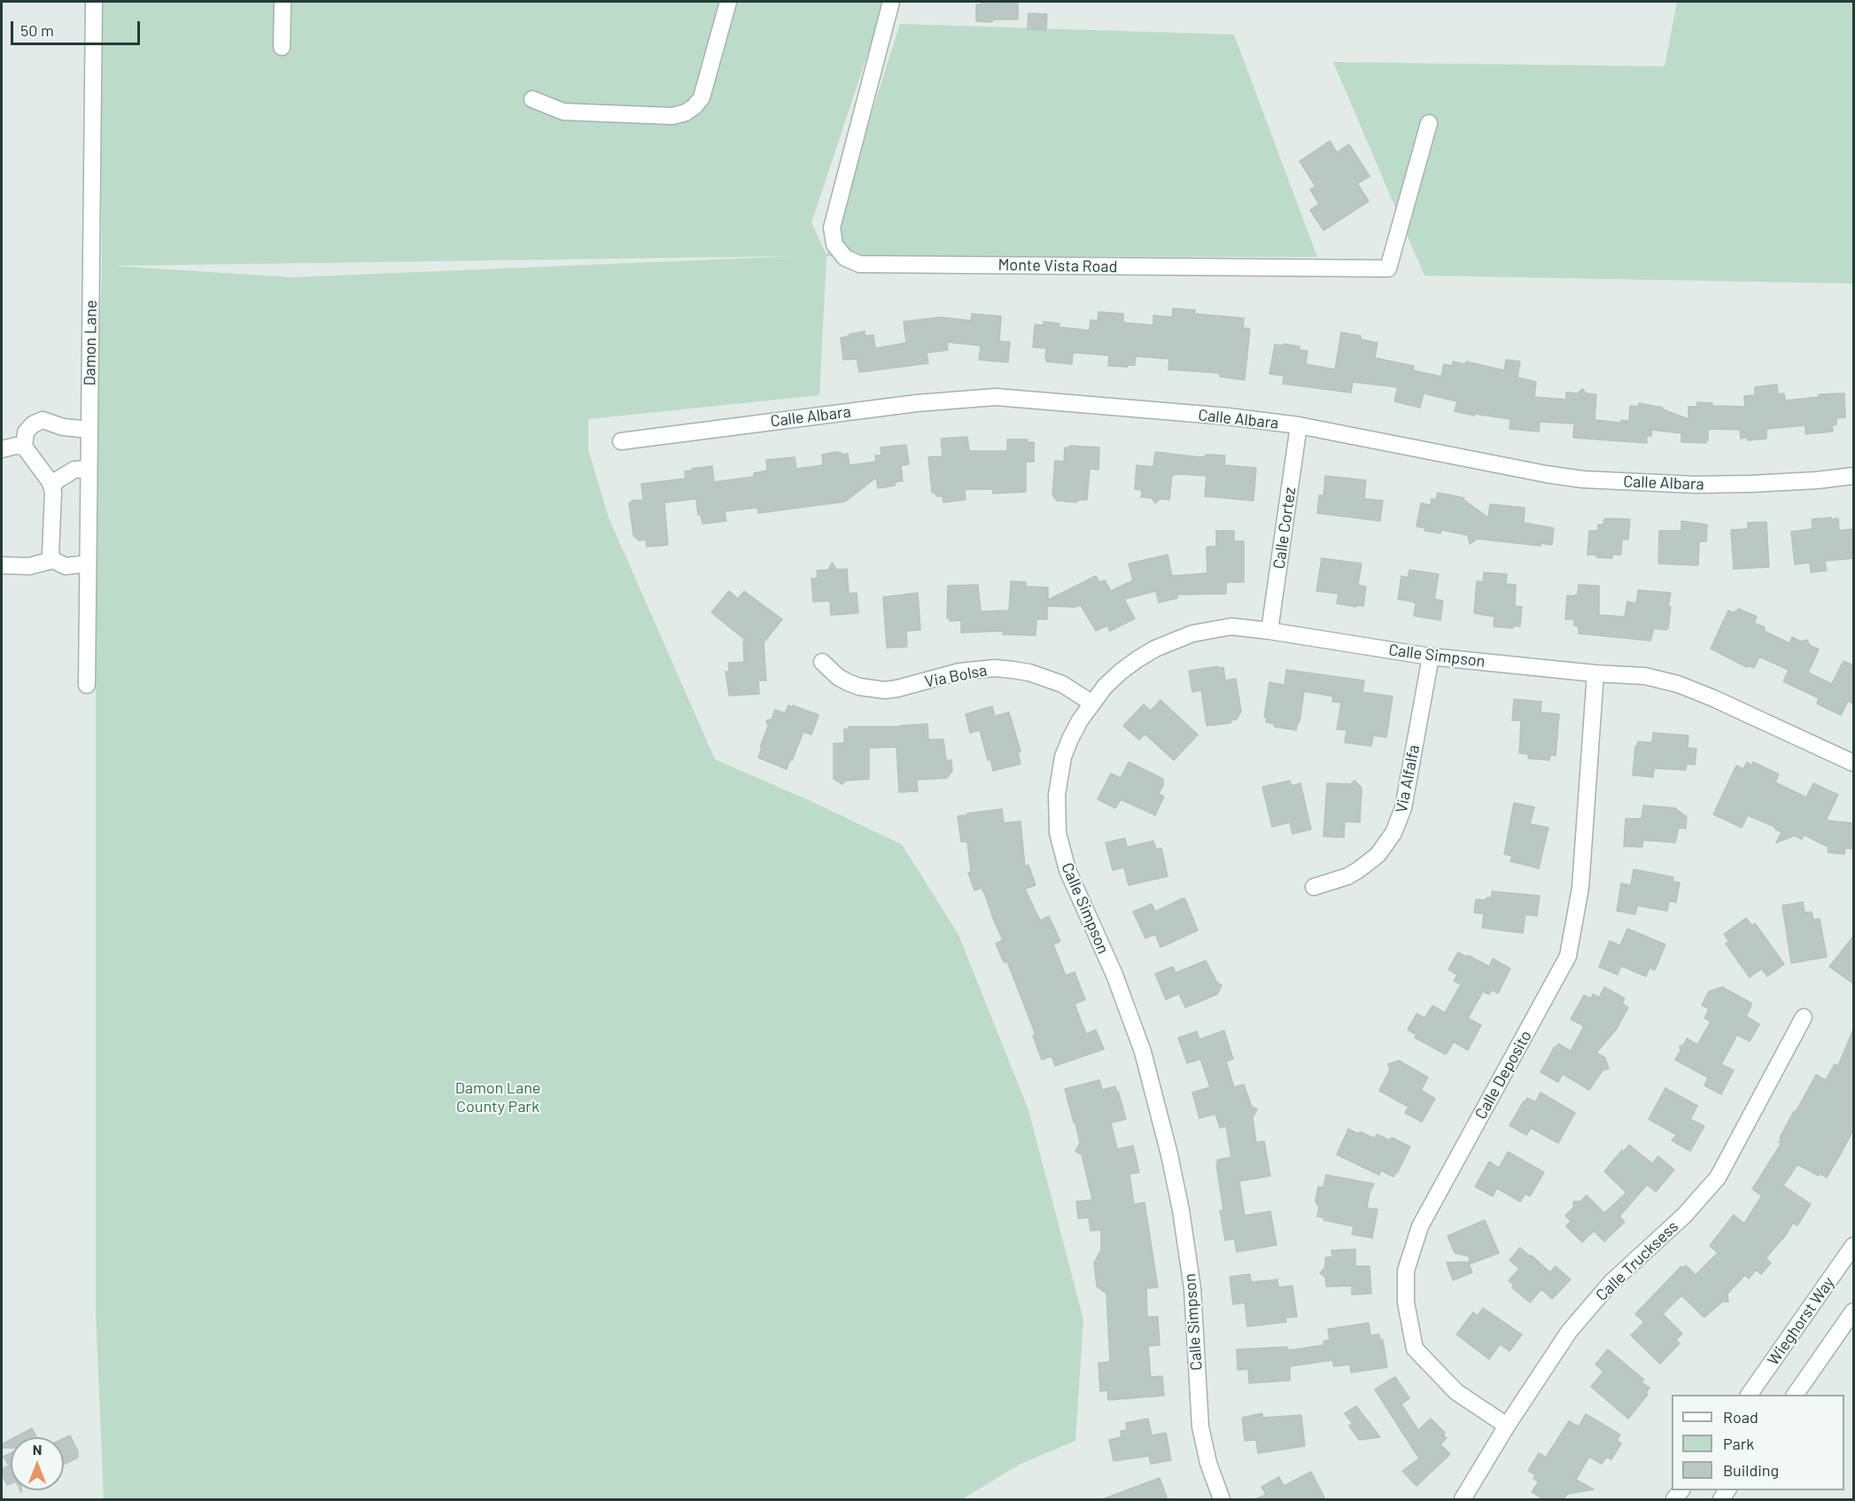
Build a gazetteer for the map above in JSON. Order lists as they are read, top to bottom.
{
  "streets": {
    "street": [
      "Monte Vista Road",
      "Damon Lane",
      "Calle Albara",
      "Calle Cortez",
      "Calle Simpson",
      "Via Bolsa",
      "Via Alfalfa",
      "Calle Deposito",
      "Calle Trucksess",
      "Wieghorst Way"
    ]
  },
  "crossings": [
    ["Calle Albara", "Calle Cortez"],
    ["Calle Cortez", "Calle Simpson"],
    ["Calle Simpson", "Via Bolsa"],
    ["Calle Simpson", "Via Alfalfa"],
    ["Calle Simpson", "Calle Deposito"],
    ["Calle Deposito", "Calle Trucksess"]
  ],
  "parks": ["Damon Lane County Park"],
  "legend": ["Road", "Park", "Building"],
  "scale_bar": "50 m",
  "north": "top"
}
